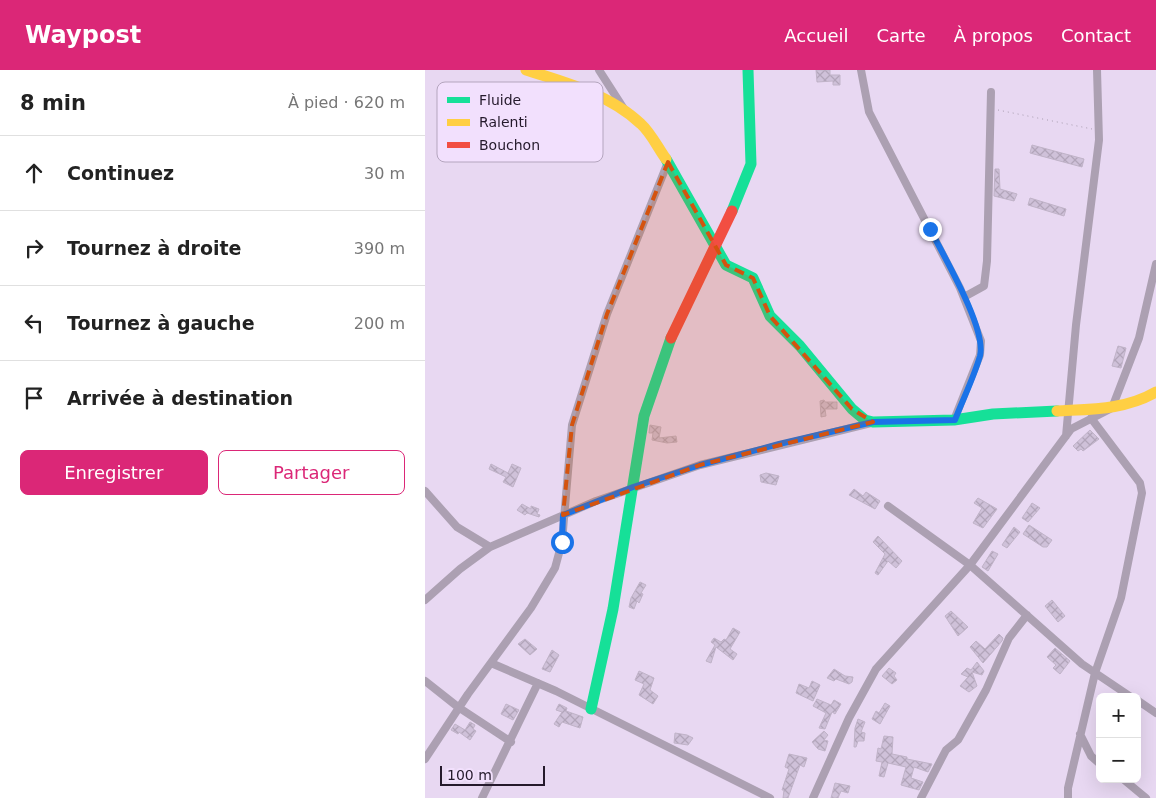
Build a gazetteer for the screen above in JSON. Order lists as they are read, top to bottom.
{
  "legend": ["Fluide", "Ralenti", "Bouchon"],
  "scale_bar": "100 m",
  "page": {
    "header": "Waypost",
    "nav": [
      "Accueil",
      "Carte",
      "À propos",
      "Contact"
    ],
    "heading": ["8 min", "À pied · 620 m"],
    "list": [
      ["Continuez", "30 m"],
      ["Tournez à droite", "390 m"],
      ["Tournez à gauche", "200 m"],
      "Arrivée à destination"
    ],
    "buttons": ["Enregistrer", "Partager"],
    "map_buttons": ["+", "−"],
    "scale": "100 m"
  }
}
